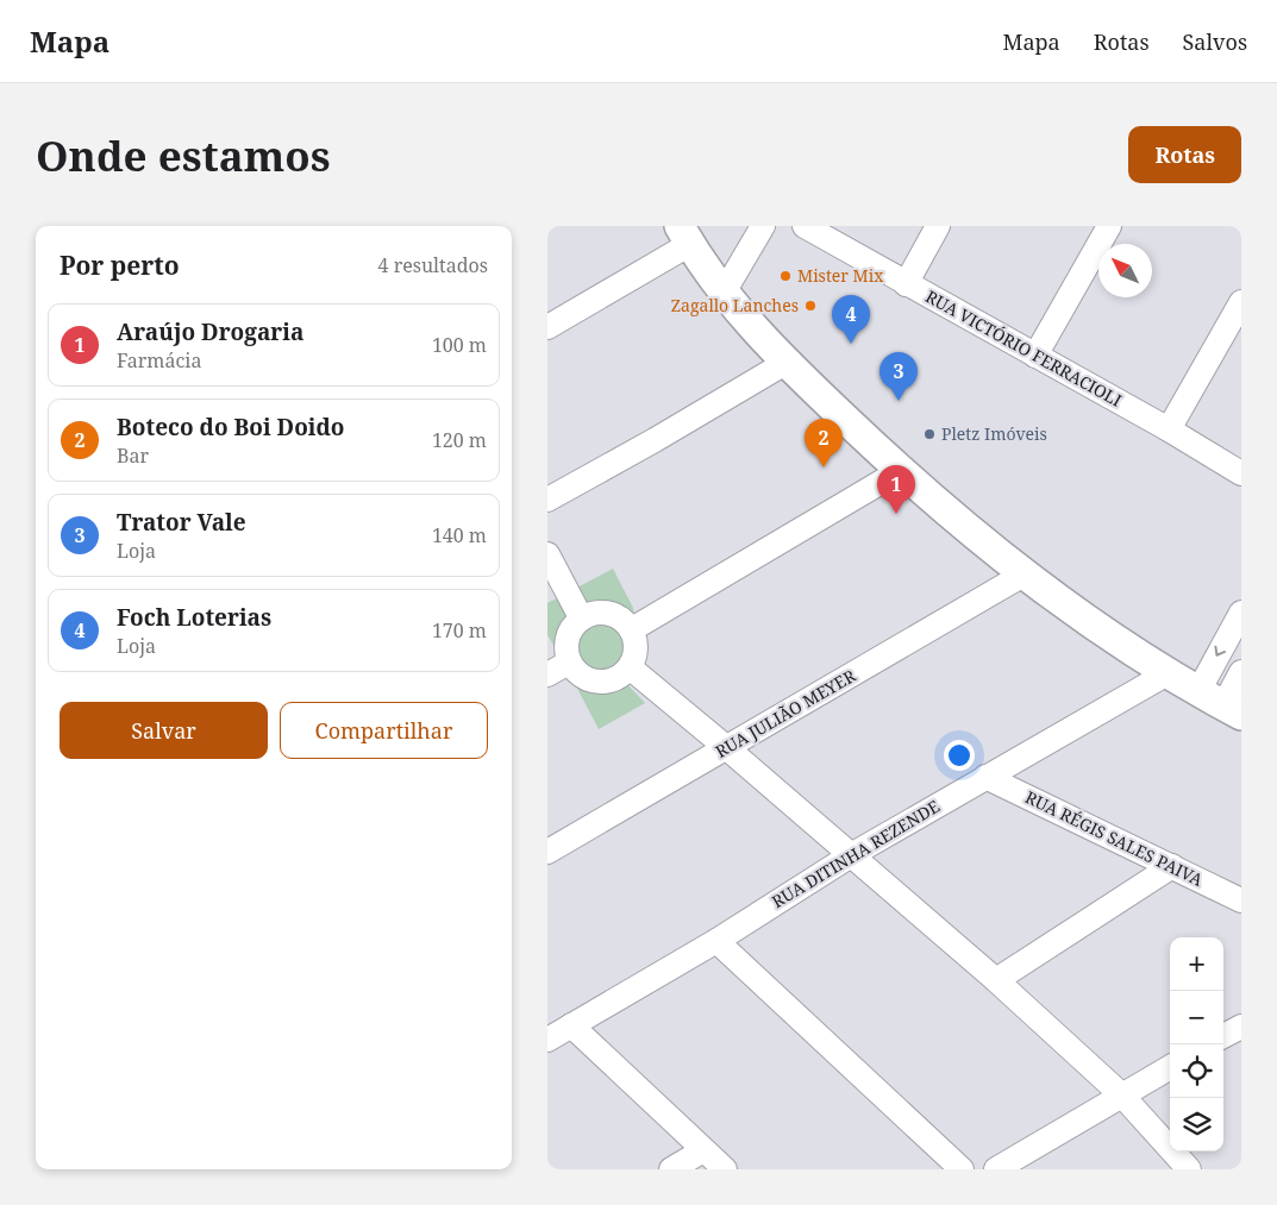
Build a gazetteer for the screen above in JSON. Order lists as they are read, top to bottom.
{
  "streets": {
    "street": [
      "RUA VICTÓRIO FERRACIOLI",
      "RUA JULIÃO MEYER",
      "RUA RÉGIS SALES PAIVA",
      "RUA DITINHA REZENDE"
    ]
  },
  "crossings": [
    ["RUA RÉGIS SALES PAIVA", "RUA DITINHA REZENDE"]
  ],
  "places": ["Mister Mix", "Zagallo Lanches", "Pletz Imóveis"],
  "north": "top left",
  "page": {
    "header": "Mapa",
    "nav": ["Mapa", "Rotas", "Salvos"],
    "buttons": [
      "Rotas",
      ["Salvar", "Compartilhar"]
    ],
    "title": "Onde estamos",
    "heading": ["Por perto", "4 resultados"],
    "pins": [
      "4",
      "3",
      "2",
      "1"
    ],
    "list": [
      {
        "mark": "1",
        "name": "Araújo Drogaria",
        "note": "Farmácia",
        "value": "100 m"
      },
      {
        "mark": "2",
        "name": "Boteco do Boi Doido",
        "note": "Bar",
        "value": "120 m"
      },
      {
        "mark": "3",
        "name": "Trator Vale",
        "note": "Loja",
        "value": "140 m"
      },
      {
        "mark": "4",
        "name": "Foch Loterias",
        "note": "Loja",
        "value": "170 m"
      }
    ],
    "map_buttons": ["+", "−"]
  }
}
